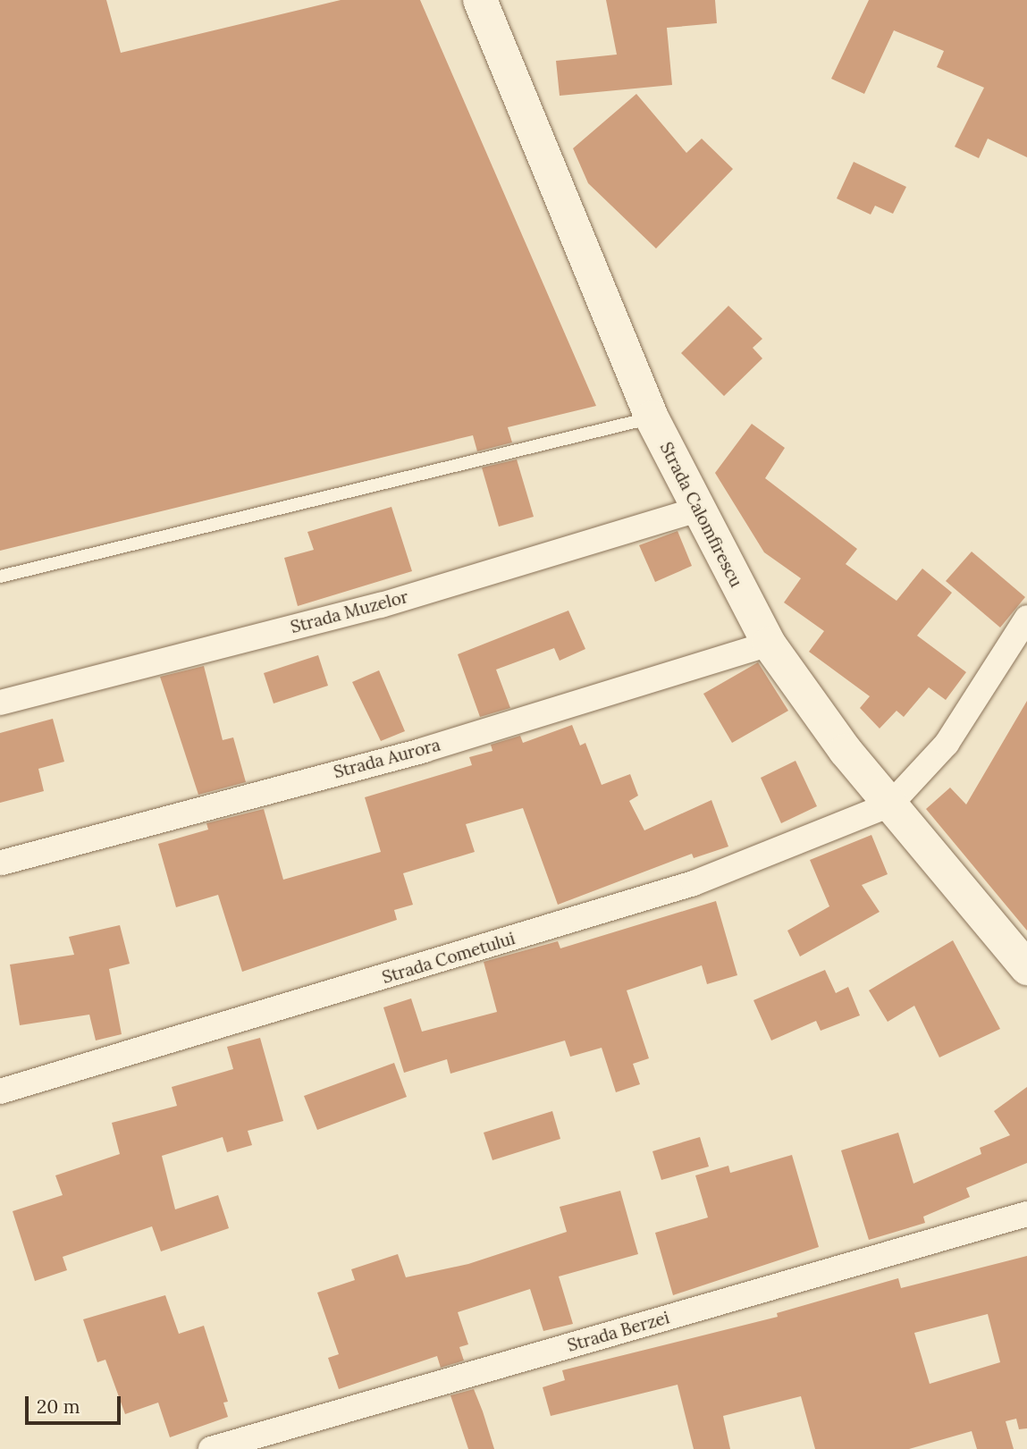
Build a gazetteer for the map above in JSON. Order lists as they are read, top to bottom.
{
  "streets": {
    "main road": ["Strada Calomfirescu"],
    "street": [
      "Strada Muzelor",
      "Strada Aurora",
      "Strada Cometului",
      "Strada Berzei"
    ]
  },
  "crossings": [
    ["Strada Calomfirescu", "Strada Muzelor"],
    ["Strada Calomfirescu", "Strada Aurora"],
    ["Strada Calomfirescu", "Strada Cometului"]
  ],
  "scale_bar": "20 m"
}
